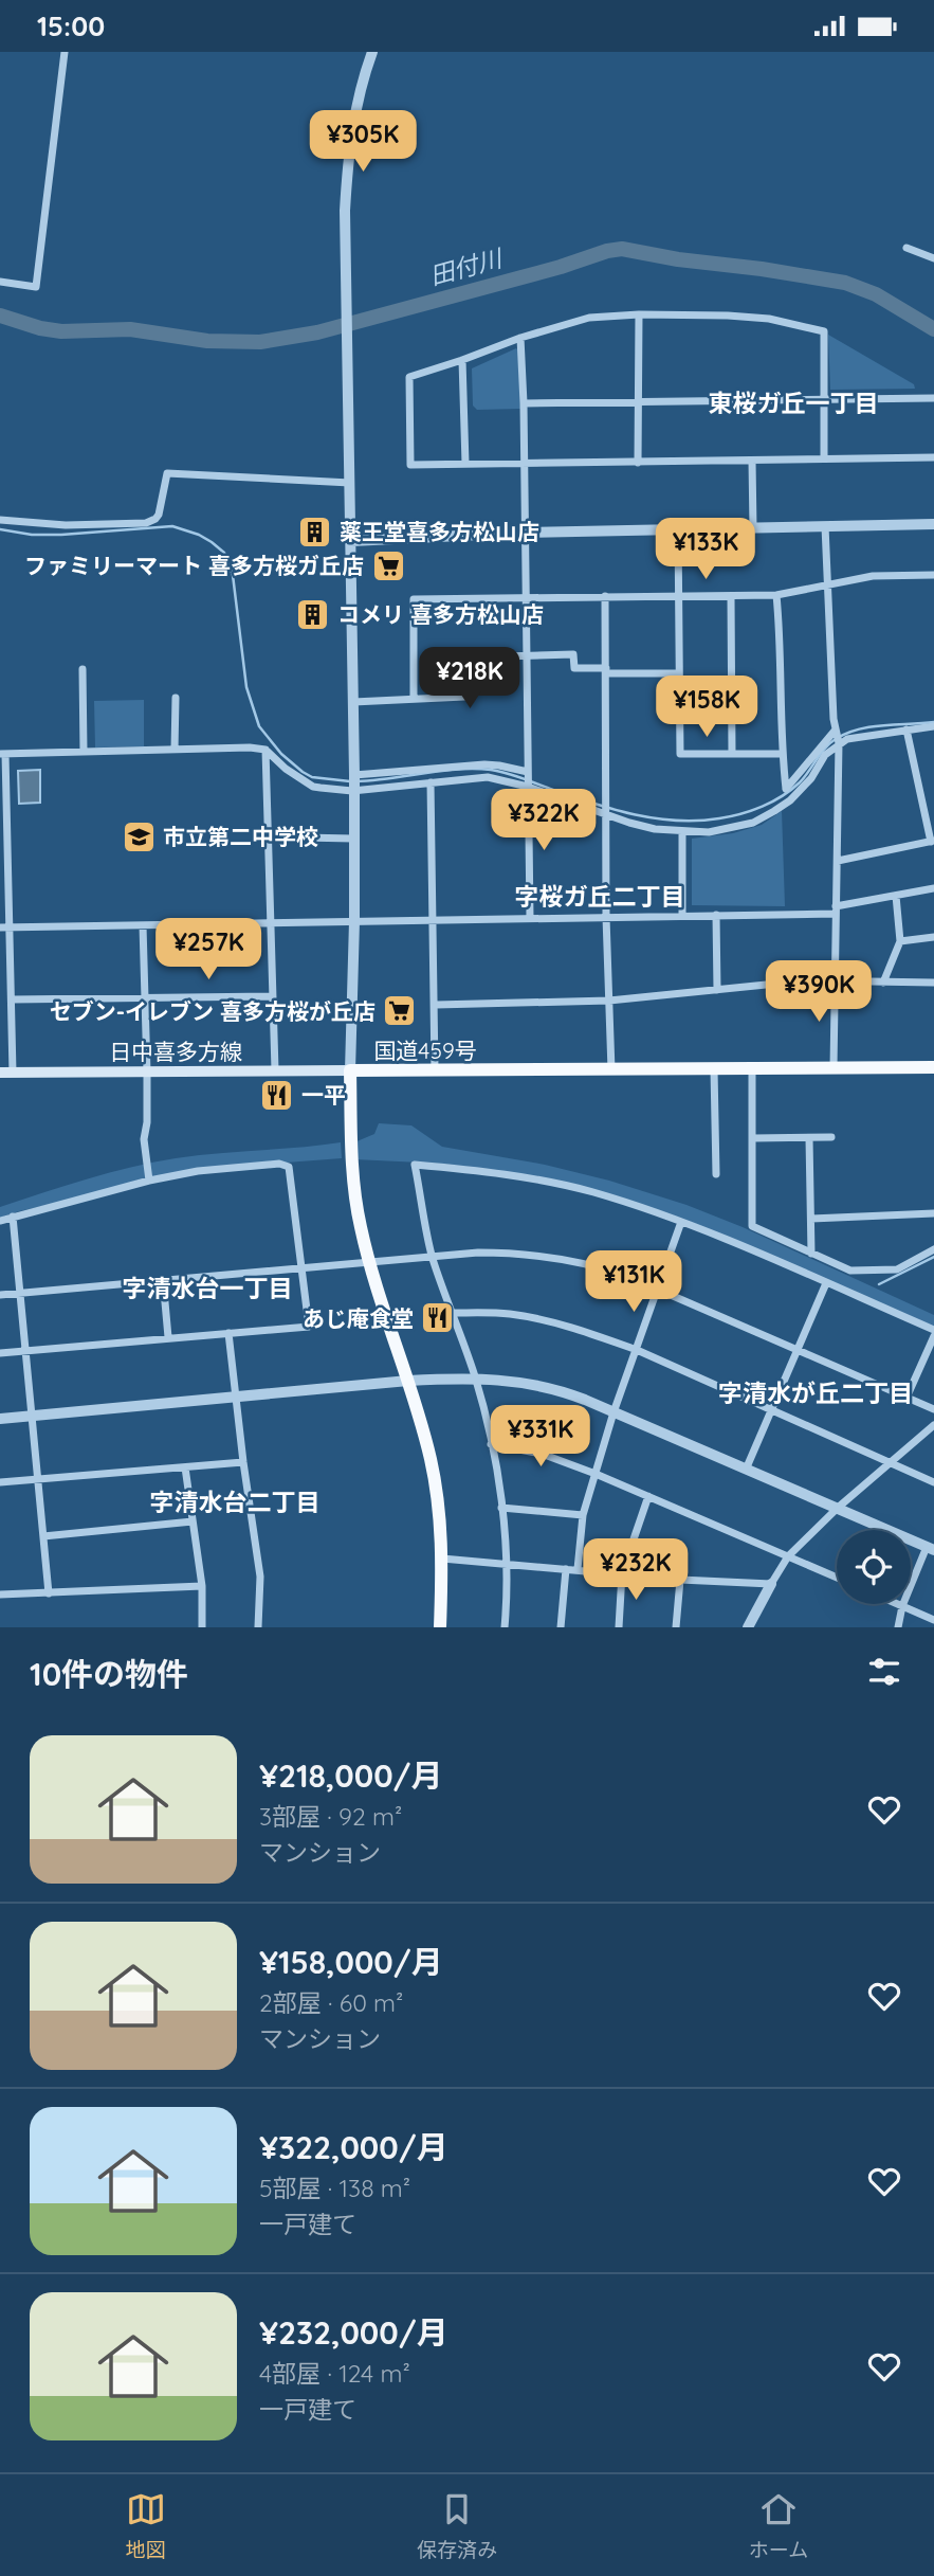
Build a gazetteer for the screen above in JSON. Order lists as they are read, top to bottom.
{
  "streets": {
    "highway": ["国道459号"],
    "main road": ["日中喜多方線"]
  },
  "crossings": [
    ["国道459号", "日中喜多方線"]
  ],
  "districts": [
    "東桜ガ丘一丁目",
    "字桜ガ丘二丁目",
    "字清水台一丁目",
    "字清水が丘二丁目",
    "字清水台二丁目"
  ],
  "water": ["田付川"],
  "places": {
    "building": ["薬王堂喜多方松山店", "コメリ 喜多方松山店"],
    "supermarket": ["ファミリーマート 喜多方桜ガ丘店", "セブン-イレブン 喜多方桜が丘店"],
    "school or university": ["市立第二中学校"],
    "restaurant": ["一平", "あじ庵食堂"]
  },
  "page": {
    "status": "15:00",
    "price": [
      "¥305K",
      "¥133K",
      "¥218K",
      "¥158K",
      "¥322K",
      "¥257K",
      "¥390K",
      "¥131K",
      "¥331K",
      "¥232K"
    ],
    "heading": "10件の物件",
    "list": [
      {
        "name": "¥218,000/月",
        "note": "3部屋 · 92 m² · マンション"
      },
      {
        "name": "¥158,000/月",
        "note": "2部屋 · 60 m² · マンション"
      },
      {
        "name": "¥322,000/月",
        "note": "5部屋 · 138 m² · 一戸建て"
      },
      {
        "name": "¥232,000/月",
        "note": "4部屋 · 124 m² · 一戸建て"
      }
    ],
    "tabs": ["地図", "保存済み", "ホーム"]
  }
}
